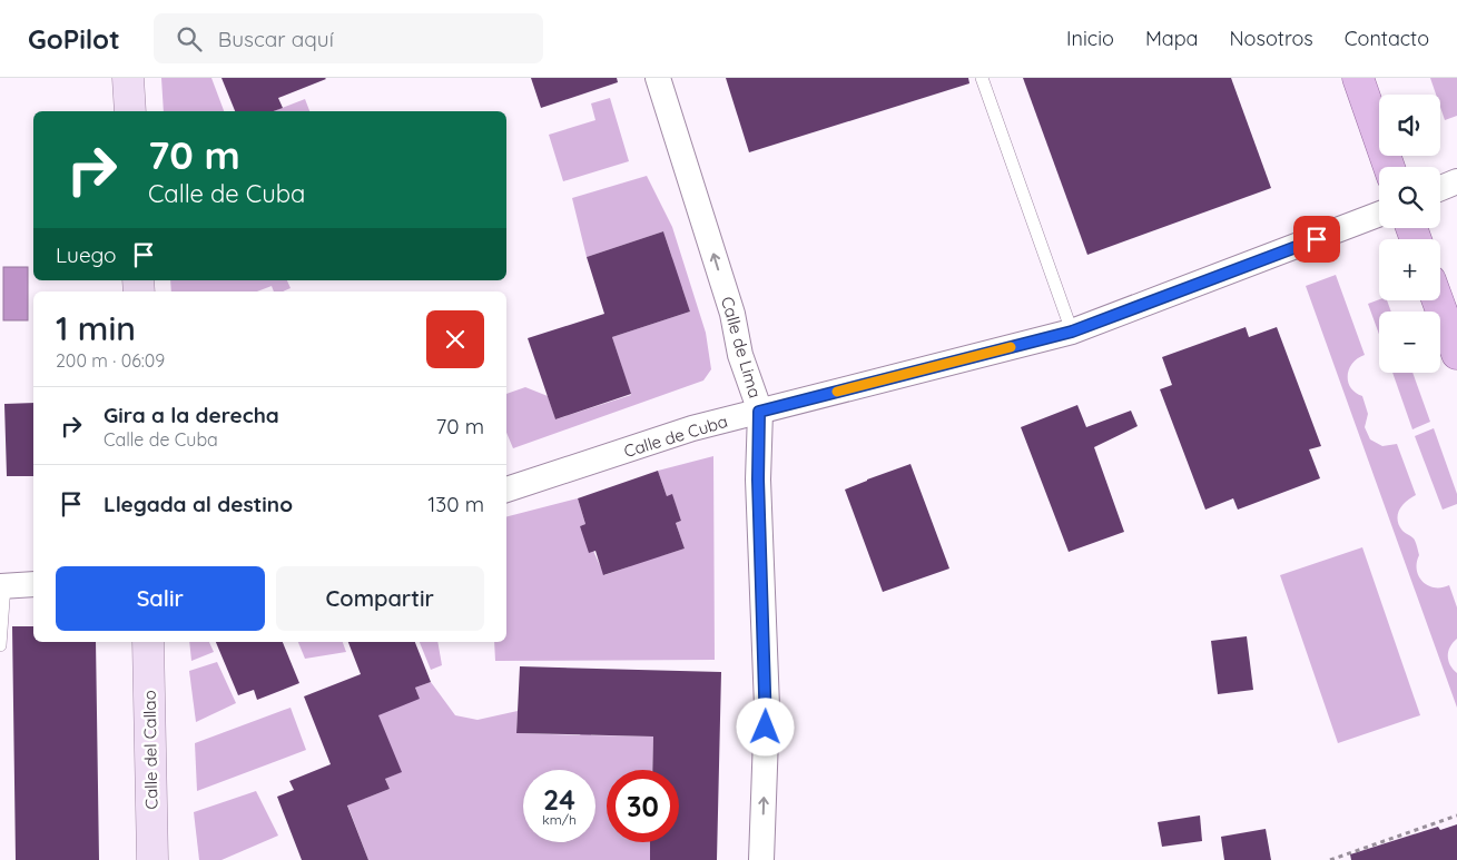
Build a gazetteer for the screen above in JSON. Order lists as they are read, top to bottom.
{
  "streets": {
    "street": ["Calle de Lima", "Calle de Cuba", "Calle del Callao"]
  },
  "crossings": [
    ["Calle de Lima", "Calle de Cuba"]
  ],
  "one_way": ["Calle de Lima"],
  "page": {
    "header": "GoPilot",
    "search": "Buscar aquí",
    "nav": [
      "Inicio",
      "Mapa",
      "Nosotros",
      "Contacto"
    ],
    "map_buttons": ["+", "−"],
    "turn": ["70 m", "Calle de Cuba"],
    "then": "Luego",
    "heading": ["1 min", "200 m · 06:09"],
    "list": [
      {
        "name": "Gira a la derecha",
        "note": "Calle de Cuba",
        "value": "70 m"
      },
      {
        "name": "Llegada al destino",
        "value": "130 m"
      }
    ],
    "buttons": ["Salir", "Compartir"],
    "speed": "24 km/h",
    "limit": "30"
  }
}
